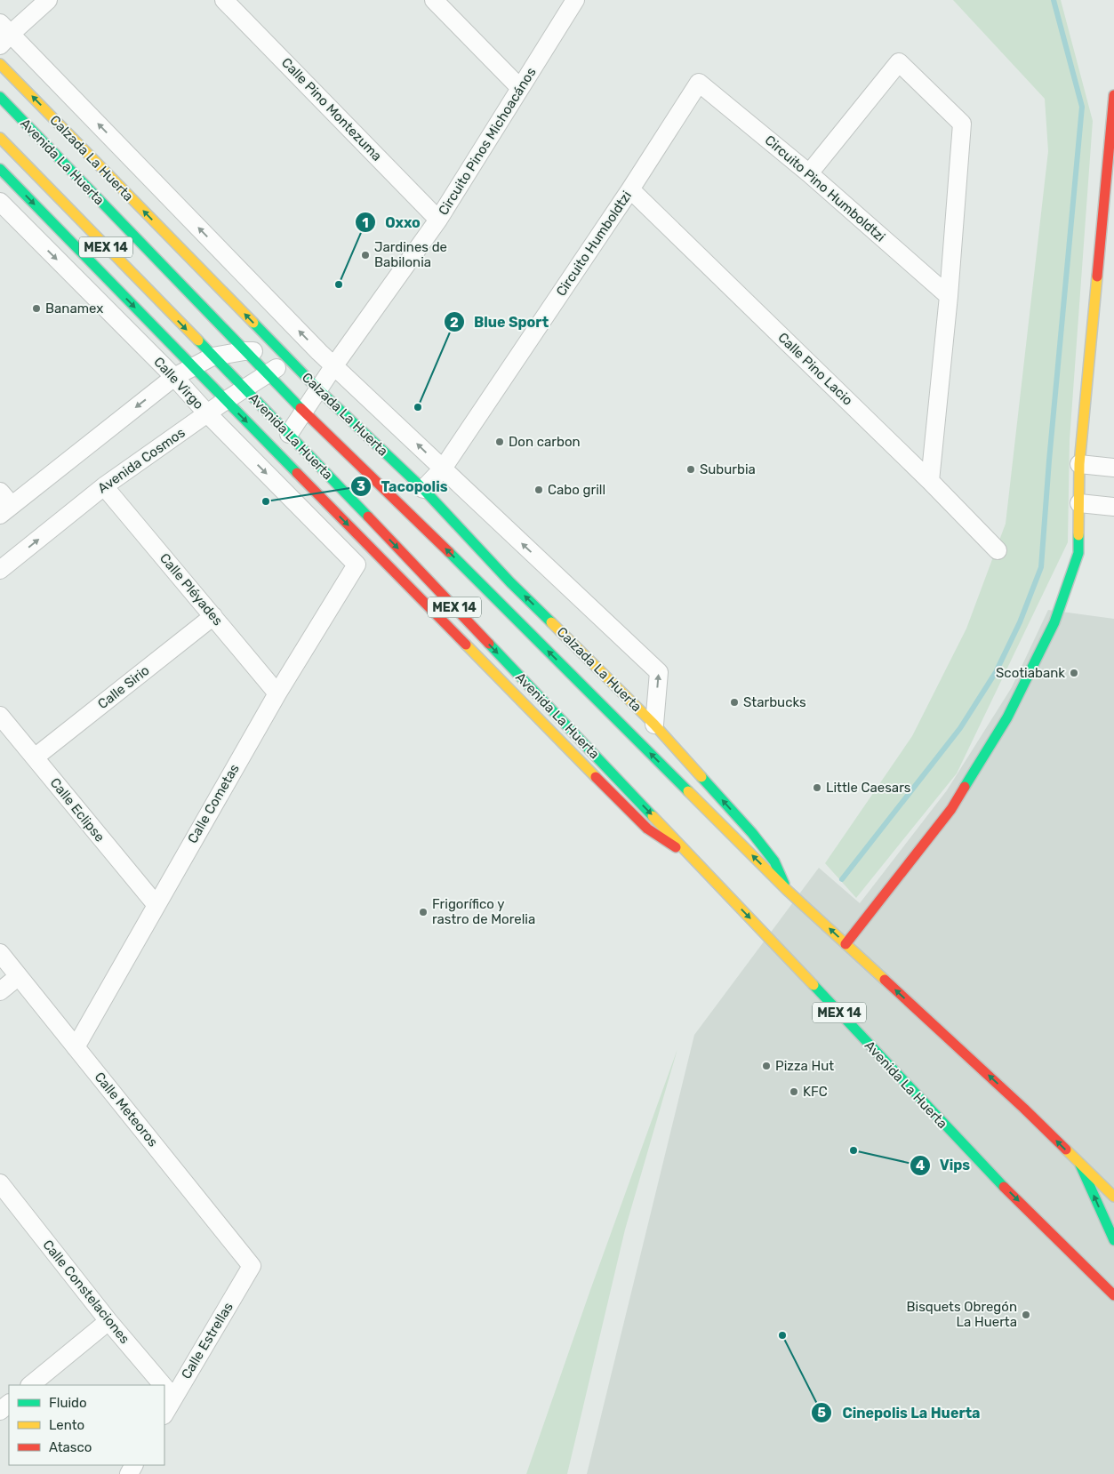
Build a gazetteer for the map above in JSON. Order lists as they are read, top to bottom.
{
  "streets": {
    "main road": ["Calzada La Huerta", "Avenida La Huerta", "MEX 14"],
    "street": [
      "Calle Pino Montezuma",
      "Circuito Pinos Michoacános",
      "Circuito Pino Humboldtzi",
      "Circuito Humboldtzi",
      "Calle Pino Lacio",
      "Calle Virgo",
      "Avenida Cosmos",
      "Calle Pléyades",
      "Calle Sirio",
      "Calle Cometas",
      "Calle Eclipse",
      "Calle Meteoros",
      "Calle Constelaciones",
      "Calle Estrellas"
    ]
  },
  "crossings": [
    ["Calle Pino Montezuma", "Circuito Pinos Michoacános"],
    ["Circuito Pinos Michoacános", "Calzada La Huerta"],
    ["Circuito Pinos Michoacános", "Avenida La Huerta"],
    ["Calzada La Huerta", "Avenida La Huerta"],
    ["Calzada La Huerta", "Circuito Humboldtzi"],
    ["Calzada La Huerta", "Avenida Cosmos"],
    ["Avenida La Huerta", "Avenida Cosmos"],
    ["Circuito Pino Humboldtzi", "Circuito Humboldtzi"],
    ["Circuito Humboldtzi", "Calle Pino Lacio"],
    ["Calle Virgo", "Avenida Cosmos"],
    ["Calle Virgo", "Calle Cometas"],
    ["Avenida Cosmos", "Calle Pléyades"],
    ["Calle Pléyades", "Calle Sirio"],
    ["Calle Pléyades", "Calle Cometas"],
    ["Calle Sirio", "Calle Eclipse"],
    ["Calle Cometas", "Calle Eclipse"],
    ["Calle Cometas", "Calle Meteoros"],
    ["Calle Meteoros", "Calle Estrellas"],
    ["Calle Constelaciones", "Calle Estrellas"]
  ],
  "one_way": ["Calzada La Huerta", "Calle Virgo"],
  "places": [
    "Jardines de Babilonia",
    "Oxxo",
    "Banamex",
    "Blue Sport",
    "Don carbon",
    "Suburbia",
    "Cabo grill",
    "Tacopolis",
    "Scotiabank",
    "Starbucks",
    "Little Caesars",
    "Frigorífico y rastro de Morelia",
    "Pizza Hut",
    "KFC",
    "Vips",
    "Bisquets Obregón La Huerta",
    "Cinepolis La Huerta"
  ],
  "legend": ["Fluido", "Lento", "Atasco"]
}
